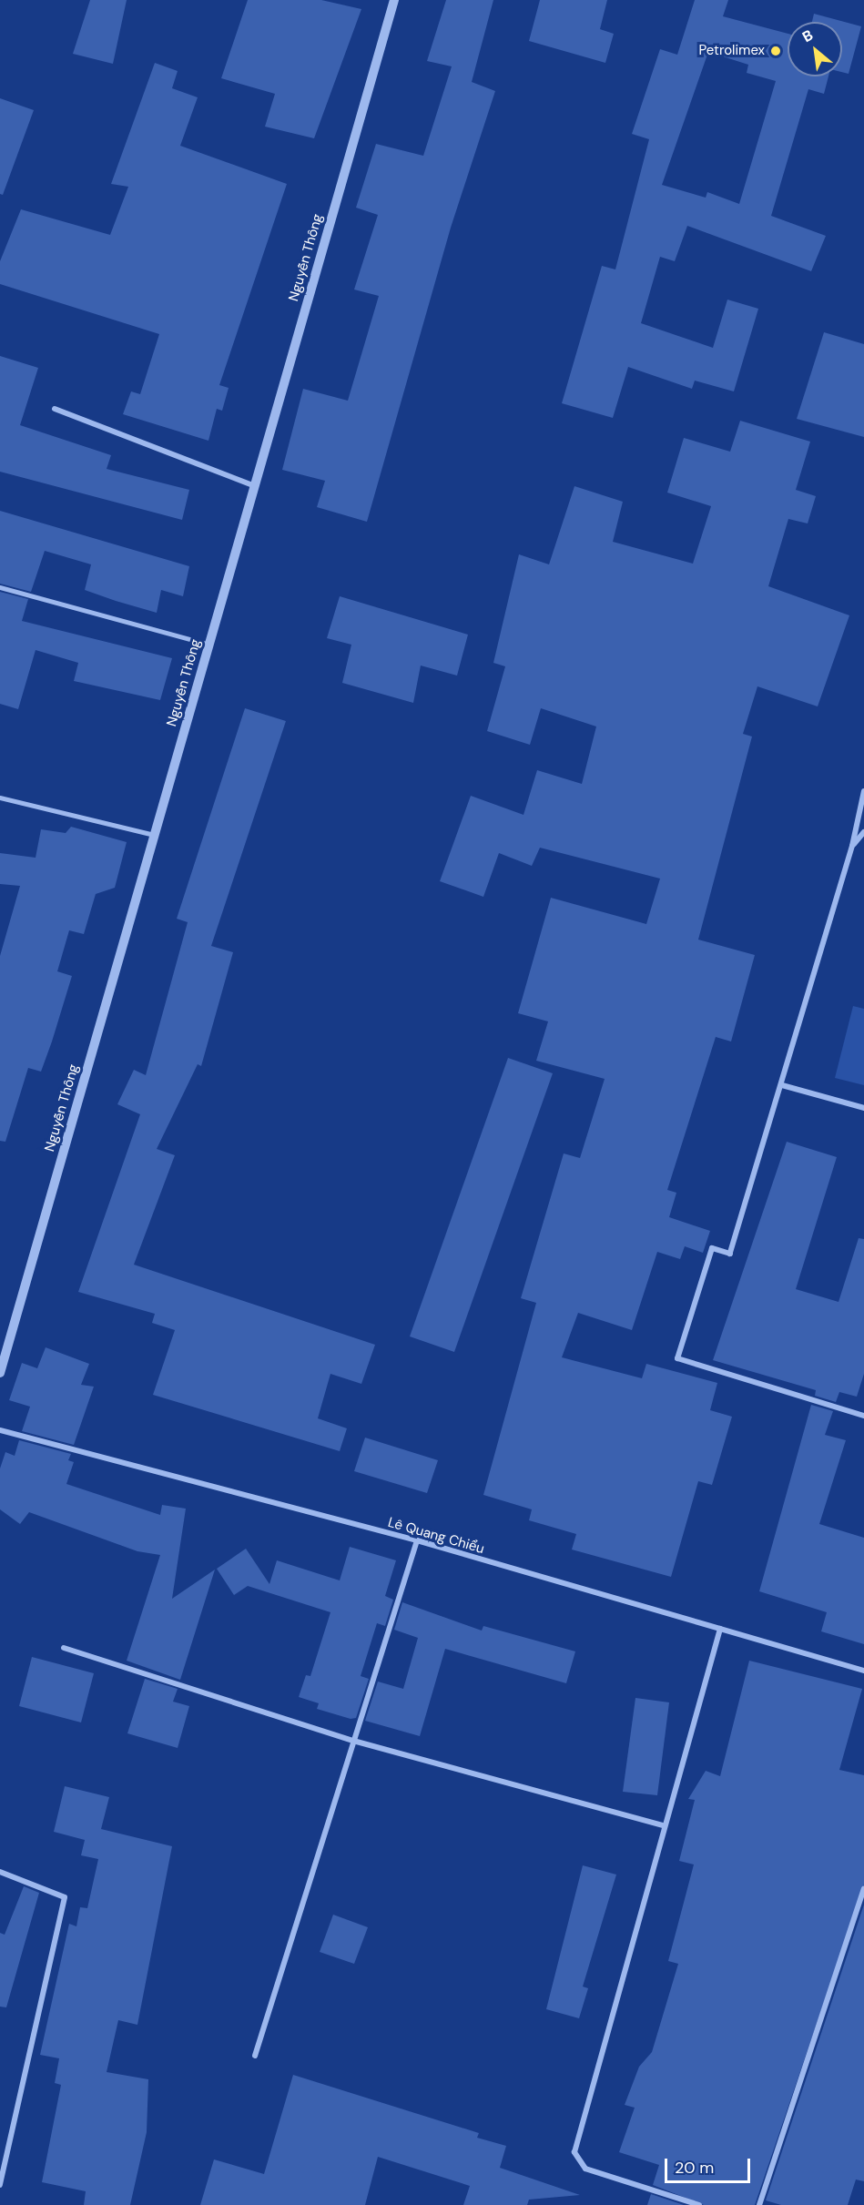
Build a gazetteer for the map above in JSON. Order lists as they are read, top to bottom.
{
  "streets": {
    "street": ["Nguyễn Thông", "Lê Quang Chiểu"]
  },
  "places": ["Petrolimex"],
  "scale_bar": "20 m",
  "north": "top left"
}
